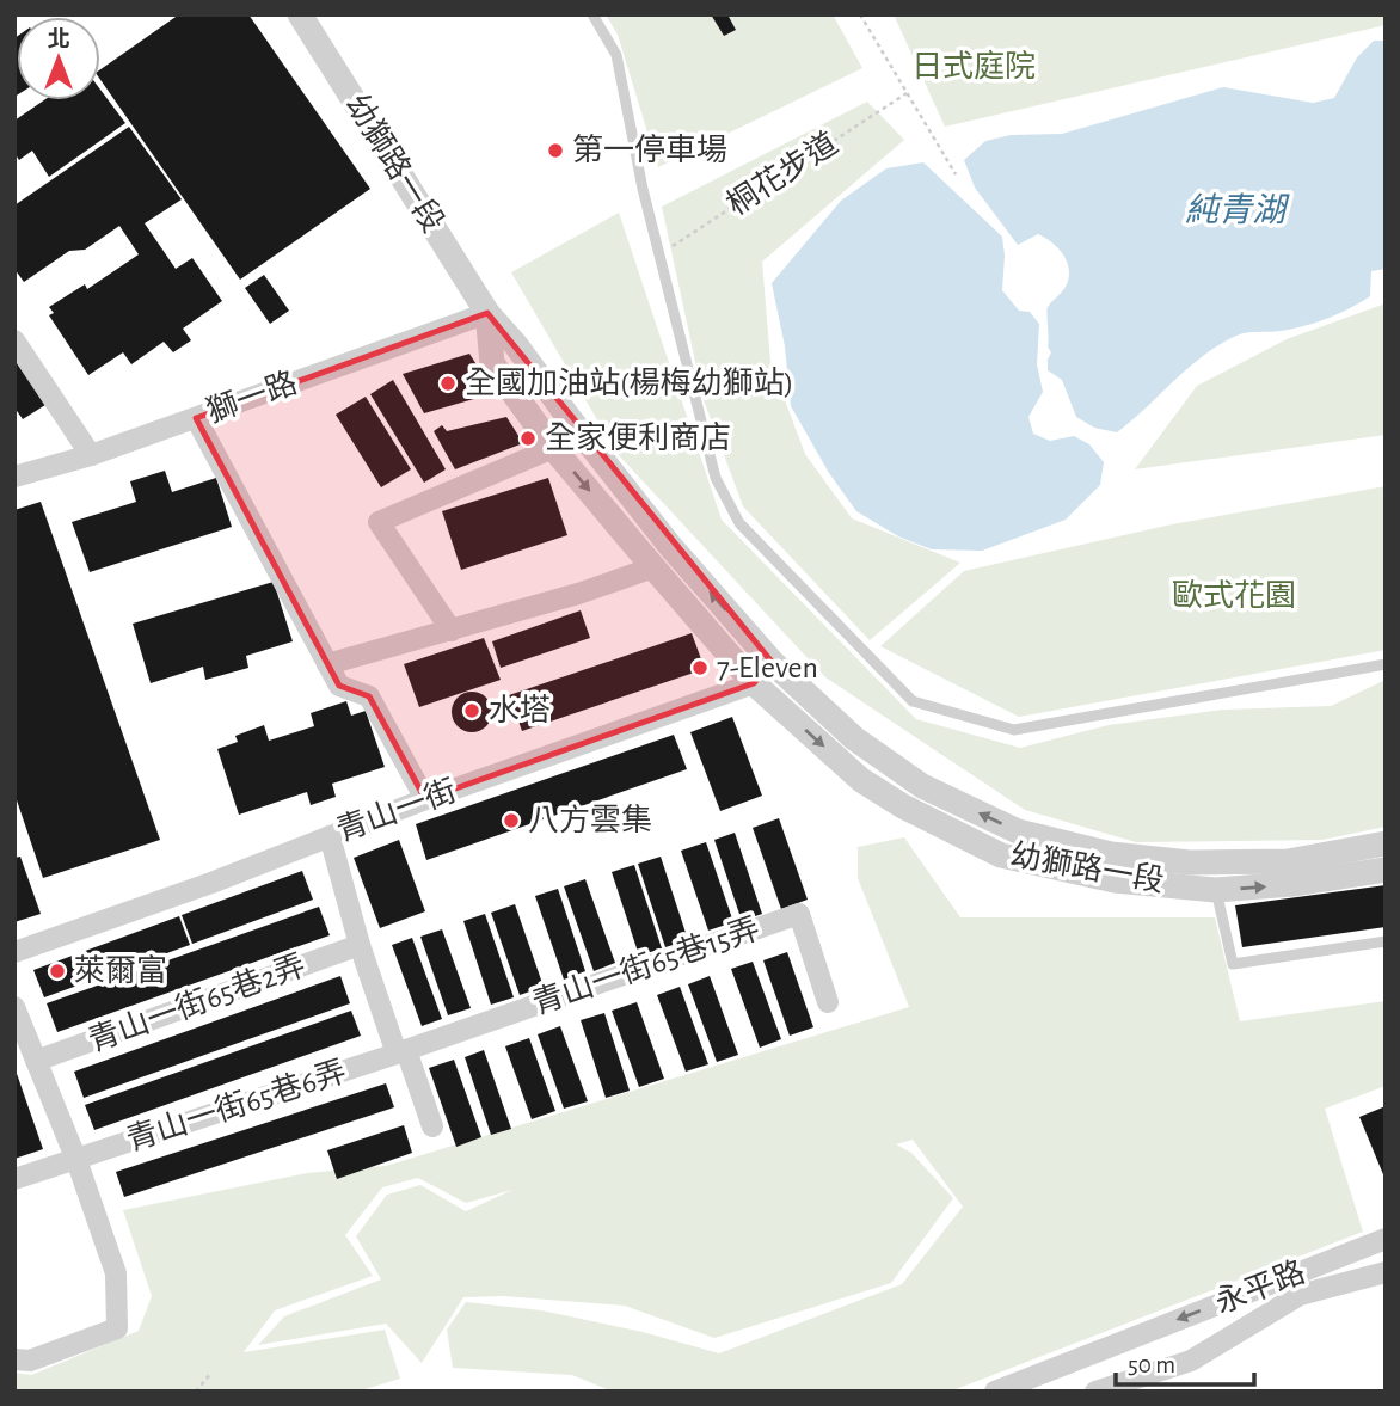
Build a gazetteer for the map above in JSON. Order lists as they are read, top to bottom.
{
  "streets": {
    "street": [
      "幼獅路一段",
      "獅一路",
      "青山一街",
      "青山一街65巷15弄",
      "青山一街65巷2弄",
      "青山一街65巷6弄",
      "永平路"
    ],
    "path": ["桐花步道"]
  },
  "crossings": [
    ["幼獅路一段", "獅一路"],
    ["幼獅路一段", "青山一街"],
    ["青山一街65巷15弄", "青山一街65巷6弄"]
  ],
  "water": ["純青湖"],
  "parks": ["日式庭院", "歐式花園"],
  "places": [
    "第一停車場",
    "全國加油站(楊梅幼獅站)",
    "全家便利商店",
    "7-Eleven",
    "水塔",
    "八方雲集",
    "萊爾富"
  ],
  "scale_bar": "50 m",
  "north": "top"
}
